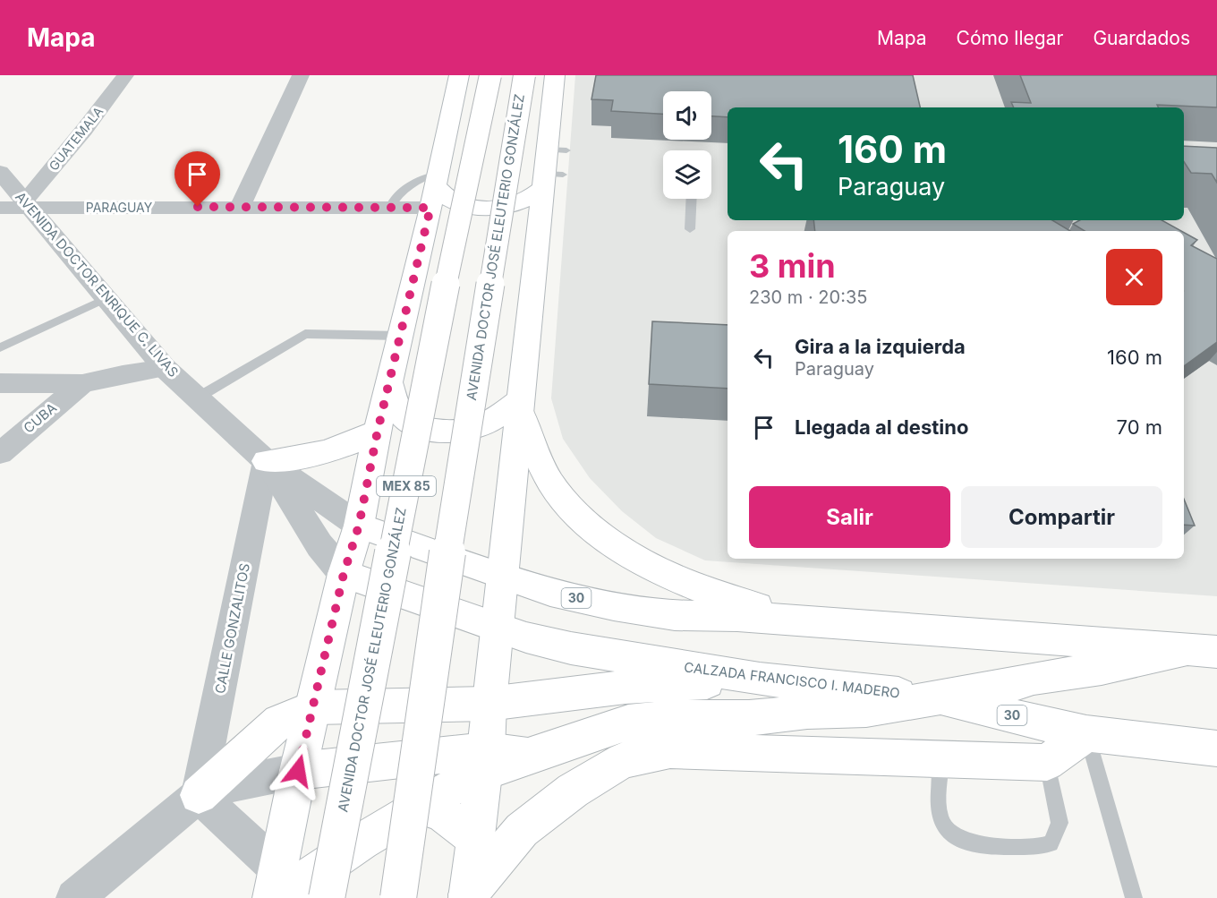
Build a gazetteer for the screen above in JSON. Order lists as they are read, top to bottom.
{
  "streets": {
    "main road": [
      "AVENIDA DOCTOR JOSÉ ELEUTERIO GONZÁLEZ",
      "MEX 85",
      "30",
      "CALZADA FRANCISCO I. MADERO"
    ],
    "street": [
      "GUATEMALA",
      "PARAGUAY",
      "AVENIDA DOCTOR ENRIQUE C. LIVAS",
      "CUBA",
      "CALLE GONZALITOS"
    ]
  },
  "crossings": [
    ["GUATEMALA", "PARAGUAY"],
    ["GUATEMALA", "AVENIDA DOCTOR ENRIQUE C. LIVAS"],
    ["PARAGUAY", "AVENIDA DOCTOR ENRIQUE C. LIVAS"],
    ["AVENIDA DOCTOR ENRIQUE C. LIVAS", "30"],
    ["AVENIDA DOCTOR ENRIQUE C. LIVAS", "CALLE GONZALITOS"],
    ["AVENIDA DOCTOR ENRIQUE C. LIVAS", "CALZADA FRANCISCO I. MADERO"]
  ],
  "page": {
    "header": "Mapa",
    "nav": ["Mapa", "Cómo llegar", "Guardados"],
    "turn": ["160 m", "Paraguay"],
    "heading": ["3 min", "230 m · 20:35"],
    "list": [
      {
        "name": "Gira a la izquierda",
        "note": "Paraguay",
        "value": "160 m"
      },
      {
        "name": "Llegada al destino",
        "value": "70 m"
      }
    ],
    "buttons": ["Salir", "Compartir"]
  }
}
